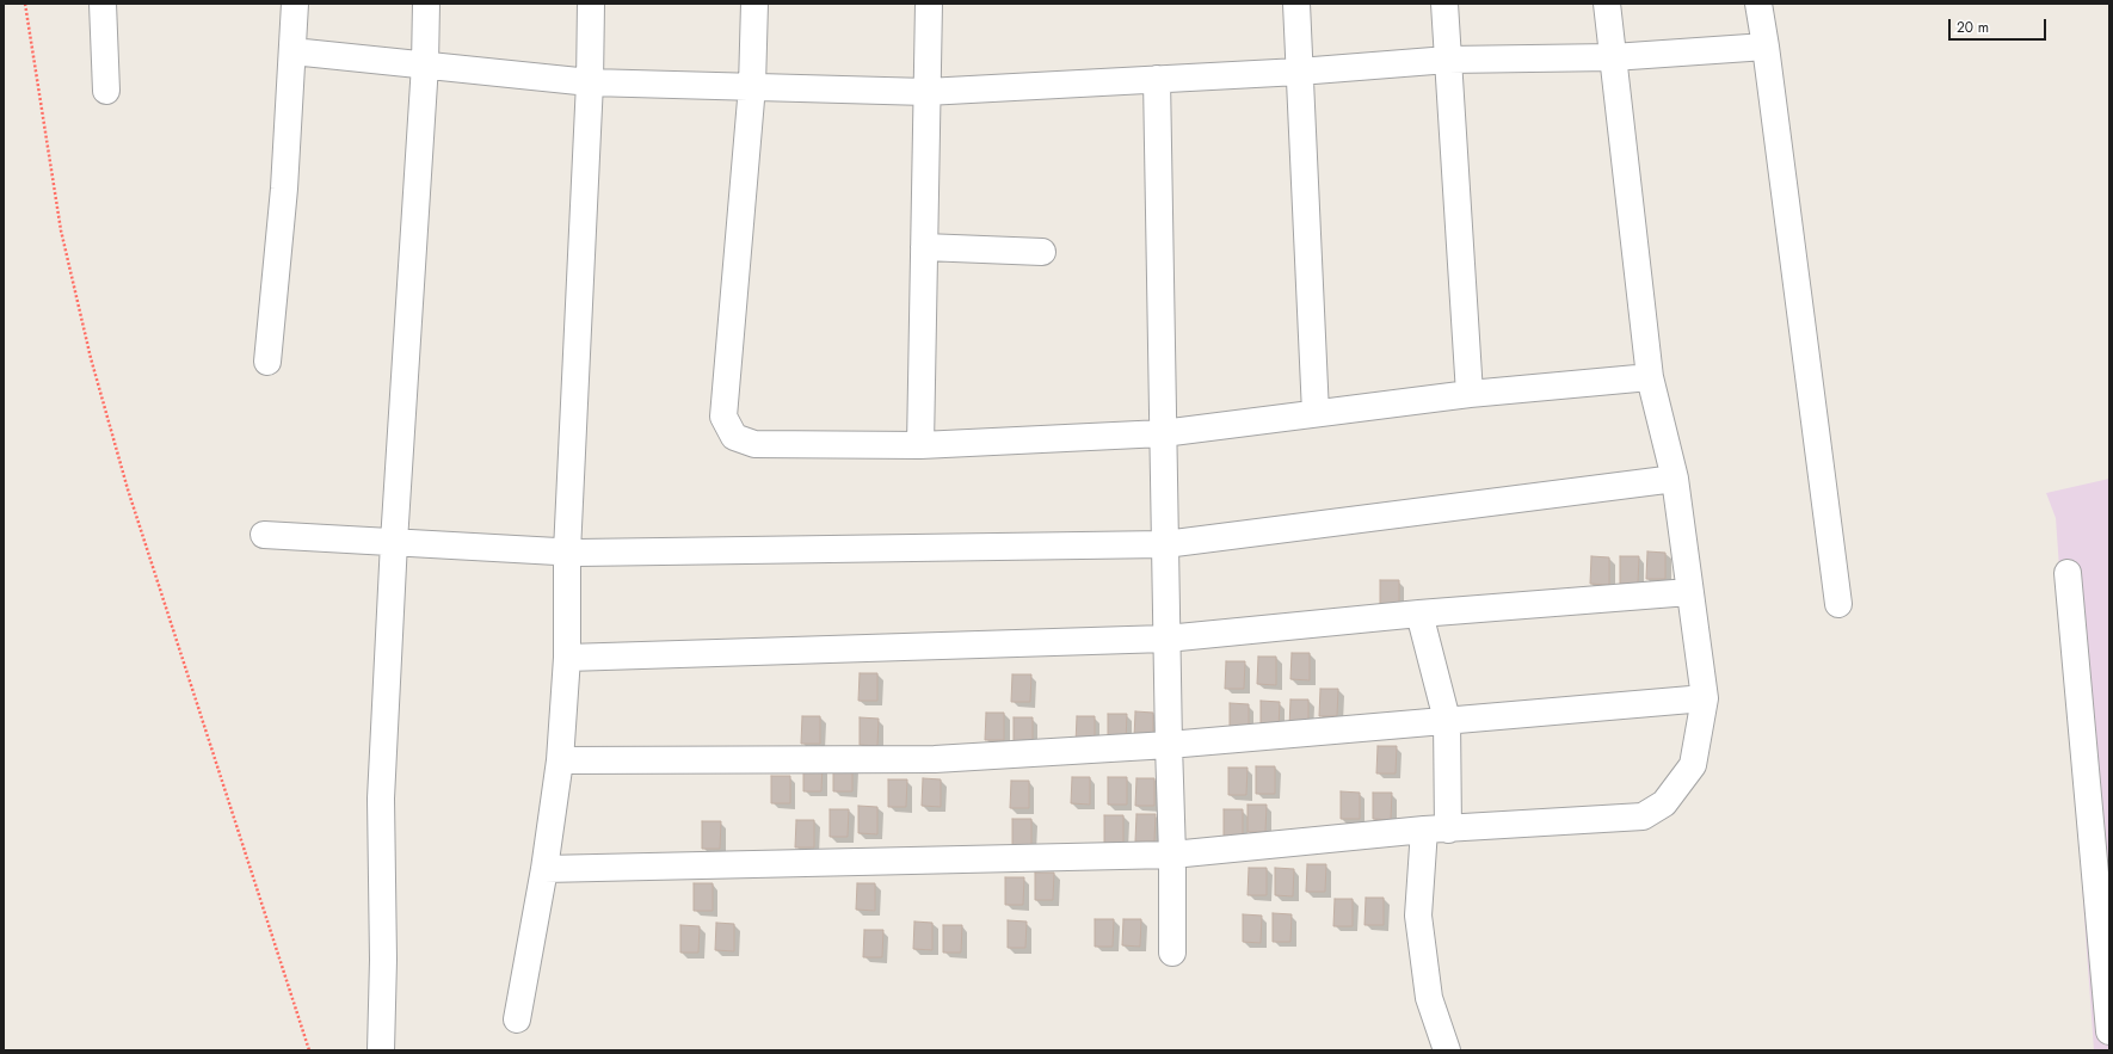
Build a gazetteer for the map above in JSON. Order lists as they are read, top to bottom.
{
  "scale_bar": "20 m"
}
